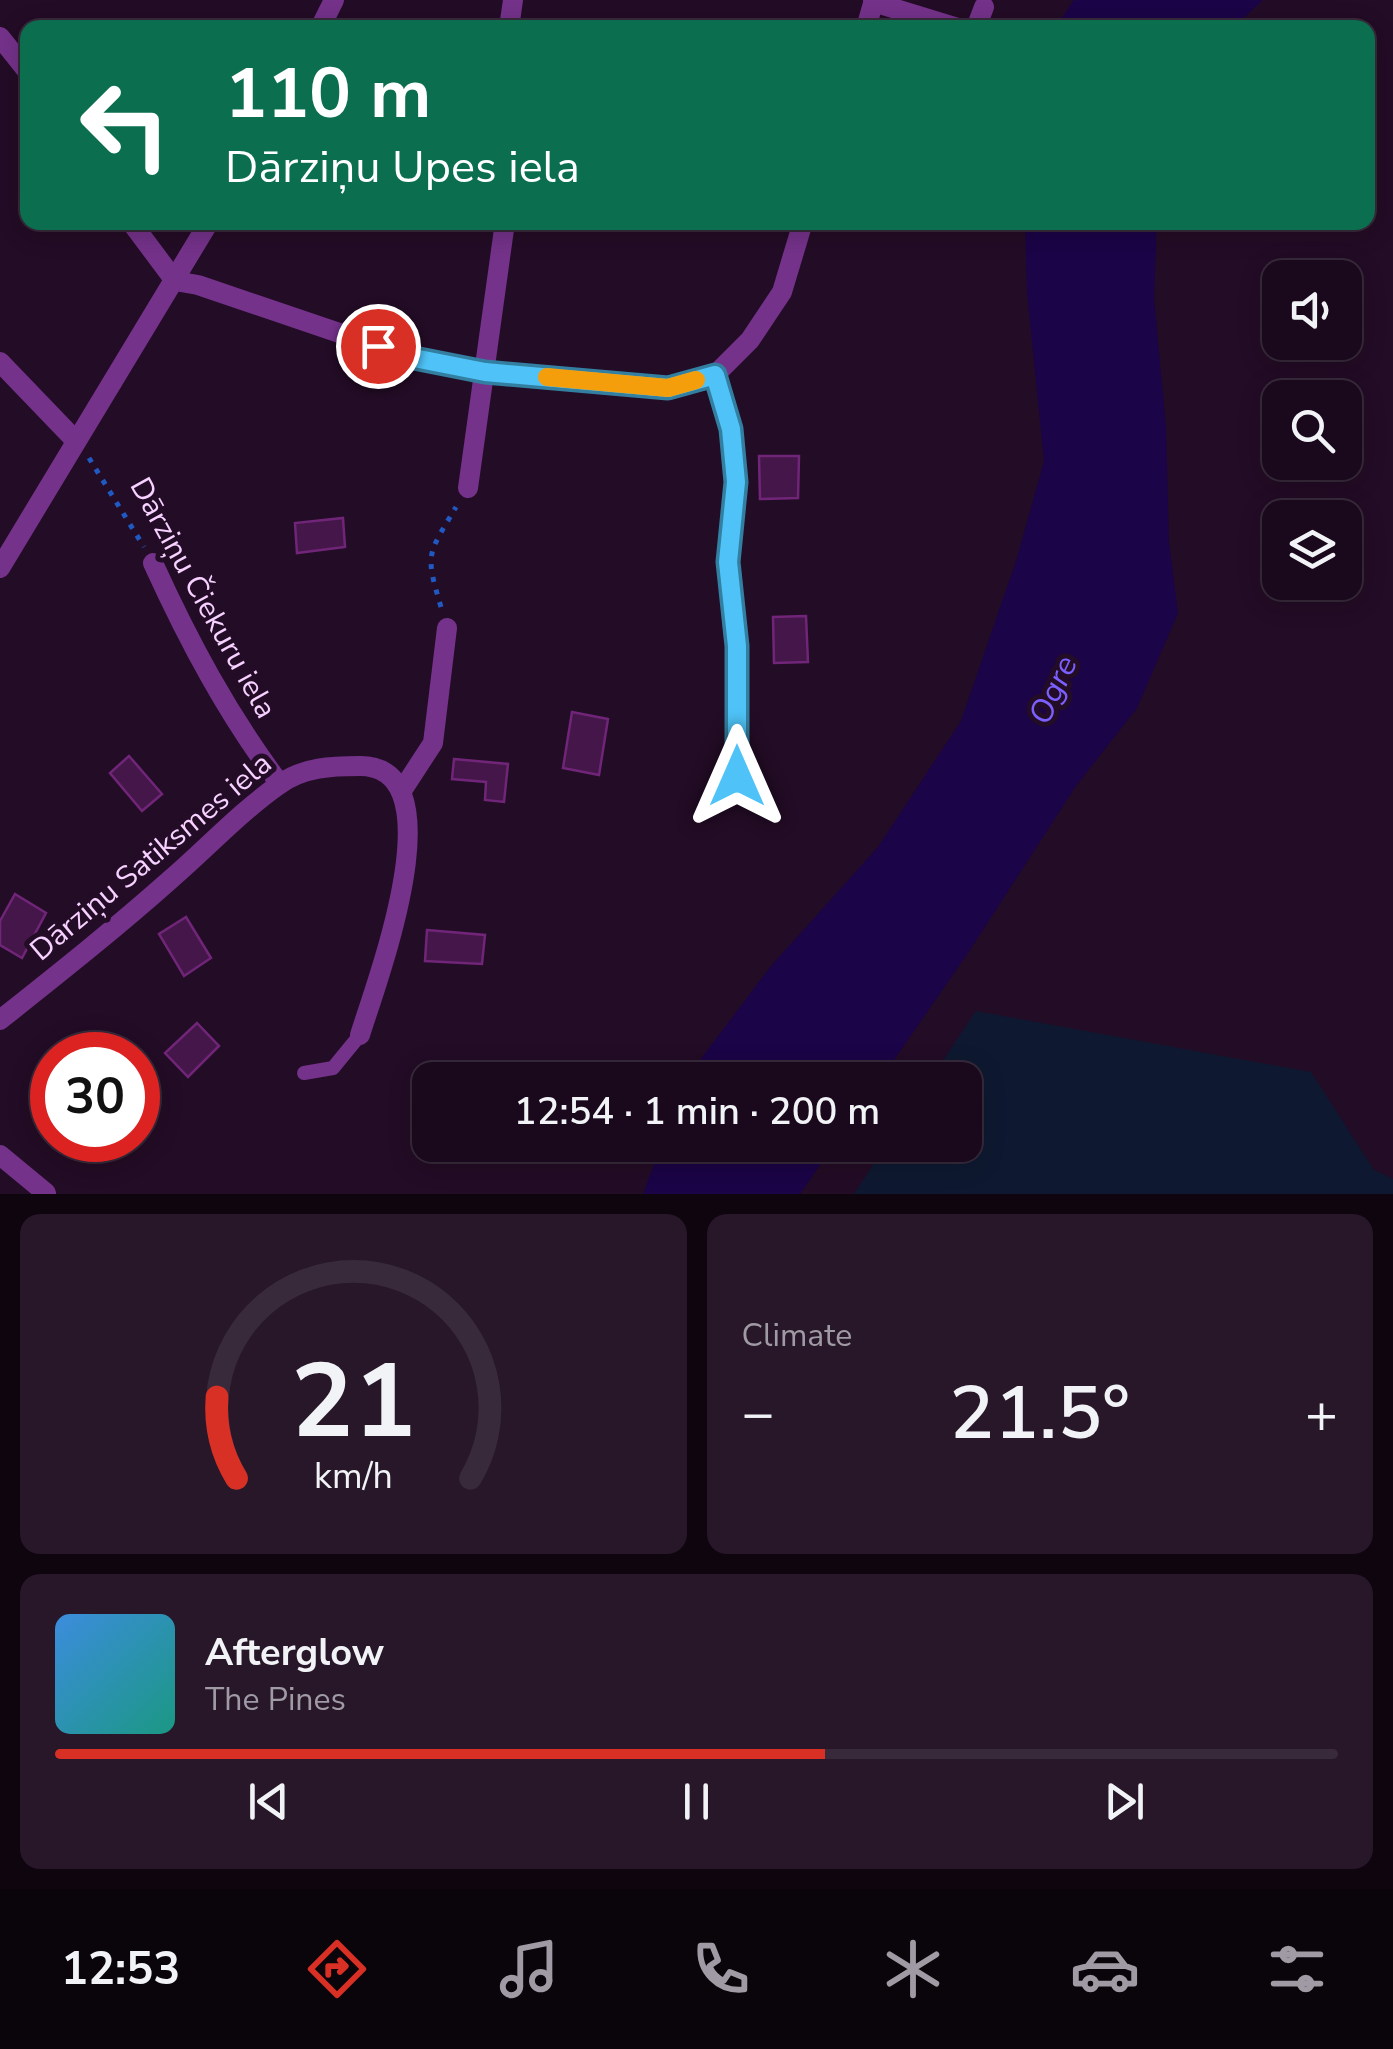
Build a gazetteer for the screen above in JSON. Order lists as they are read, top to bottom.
{
  "streets": {
    "street": ["Dārziņu Čiekuru iela", "Dārziņu Satiksmes iela"]
  },
  "crossings": [
    ["Dārziņu Čiekuru iela", "Dārziņu Satiksmes iela"]
  ],
  "water": ["Ogre"],
  "page": {
    "turn": ["110 m", "Dārziņu Upes iela"],
    "limit": "30",
    "trip": "12:54 · 1 min · 200 m",
    "tile": "Climate",
    "heat": ["−", "21.5°", "+"],
    "song": ["Afterglow", "The Pines"],
    "tabs": "12:53",
    "gauge": ["21", "km/h"]
  }
}
